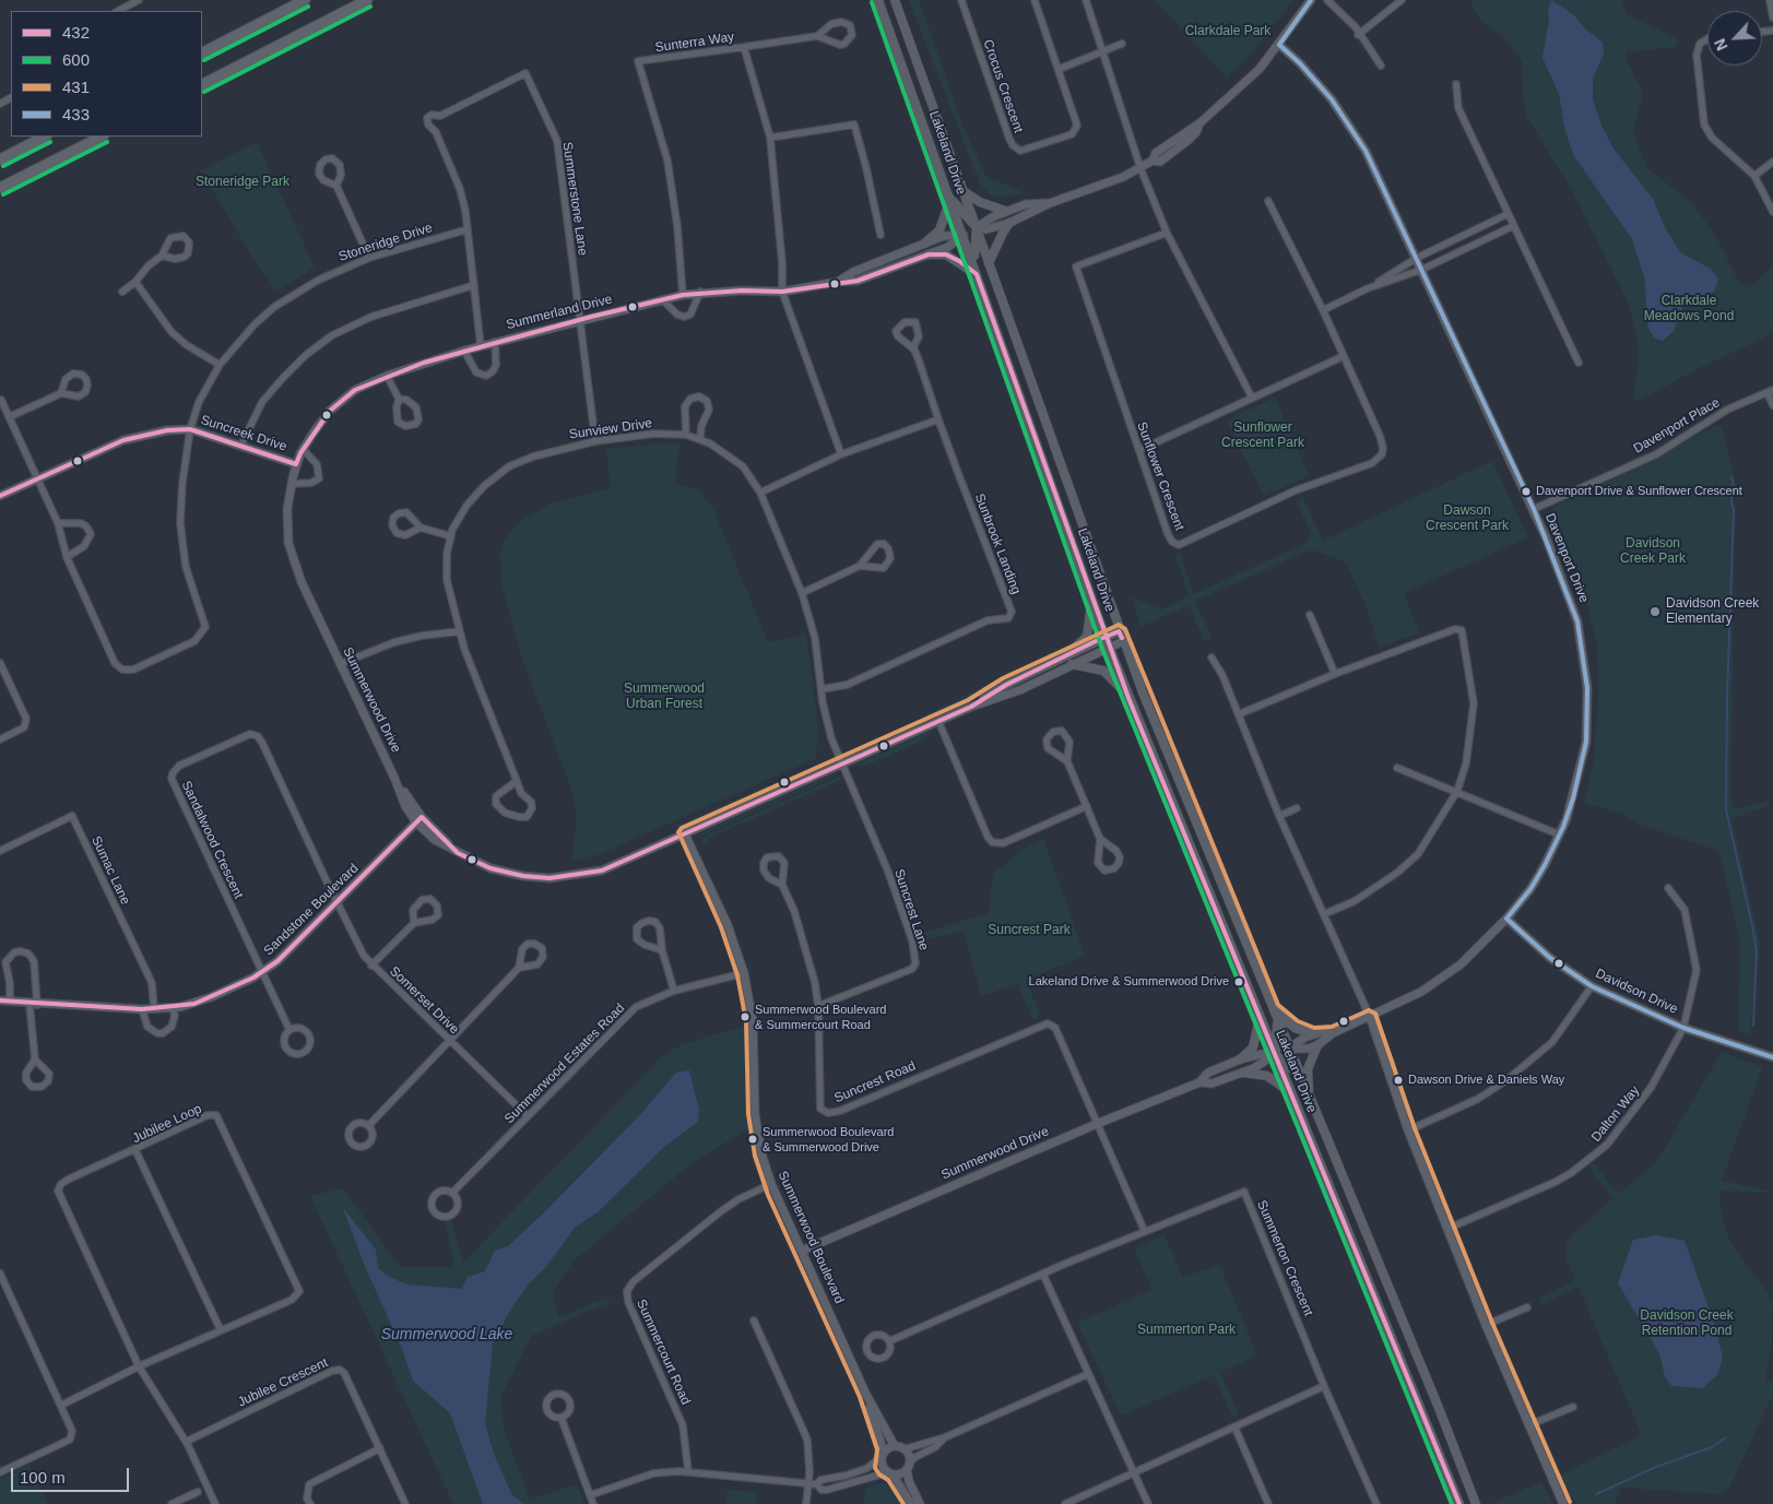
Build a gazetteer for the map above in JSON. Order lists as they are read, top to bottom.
{
  "streets": {
    "main road": ["Lakeland Drive"],
    "street": [
      "Sunterra Way",
      "Crocus Crescent",
      "Summerstone Lane",
      "Stoneridge Drive",
      "Summerland Drive",
      "Davenport Place",
      "Sunview Drive",
      "Suncreek Drive",
      "Sunflower Crescent",
      "Sunbrook Landing",
      "Davenport Drive",
      "Summerwood Drive",
      "Sandalwood Crescent",
      "Sumac Lane",
      "Sandstone Boulevard",
      "Suncrest Lane",
      "Davidson Drive",
      "Somerset Drive",
      "Summerwood Estates Road",
      "Suncrest Road",
      "Dalton Way",
      "Jubilee Loop",
      "Summerwood Boulevard",
      "Summerton Crescent",
      "Summercourt Road",
      "Jubilee Crescent"
    ]
  },
  "crossings": [
    ["Sunterra Way", "Summerland Drive"],
    ["Lakeland Drive", "Summerland Drive"],
    ["Lakeland Drive", "Davenport Drive"],
    ["Lakeland Drive", "Summerwood Drive"],
    ["Summerstone Lane", "Stoneridge Drive"],
    ["Summerstone Lane", "Summerland Drive"],
    ["Stoneridge Drive", "Suncreek Drive"],
    ["Summerland Drive", "Suncreek Drive"],
    ["Summerland Drive", "Summerwood Drive"],
    ["Davenport Place", "Davenport Drive"],
    ["Sunview Drive", "Sunbrook Landing"],
    ["Sunview Drive", "Suncrest Lane"],
    ["Davenport Drive", "Davidson Drive"],
    ["Summerwood Drive", "Sandstone Boulevard"],
    ["Summerwood Drive", "Suncrest Road"],
    ["Summerwood Drive", "Summerwood Boulevard"],
    ["Sandalwood Crescent", "Sandstone Boulevard"],
    ["Sandalwood Crescent", "Somerset Drive"],
    ["Sumac Lane", "Sandstone Boulevard"],
    ["Sandstone Boulevard", "Somerset Drive"],
    ["Suncrest Lane", "Suncrest Road"],
    ["Davidson Drive", "Dalton Way"],
    ["Somerset Drive", "Summerwood Estates Road"],
    ["Summerwood Estates Road", "Summerwood Boulevard"],
    ["Summerwood Boulevard", "Summercourt Road"]
  ],
  "water": ["Summerwood Lake"],
  "parks": [
    "Clarkdale Park",
    "Stoneridge Park",
    "Clarkdale Meadows Pond",
    "Sunflower Crescent Park",
    "Dawson Crescent Park",
    "Davidson Creek Park",
    "Summerwood Urban Forest",
    "Suncrest Park",
    "Davidson Creek Retention Pond",
    "Summerton Park"
  ],
  "places": [
    "Davenport Drive & Sunflower Crescent",
    "Davidson Creek Elementary",
    "Lakeland Drive & Summerwood Drive",
    "Summerwood Boulevard & Summercourt Road",
    "Dawson Drive & Daniels Way",
    "Summerwood Boulevard & Summerwood Drive"
  ],
  "lines": [
    "transit line 433",
    "transit line 600",
    "transit line 432",
    "transit line 431"
  ],
  "legend": [
    "432",
    "600",
    "431",
    "433"
  ],
  "scale_bar": "100 m",
  "north": "bottom left"
}
